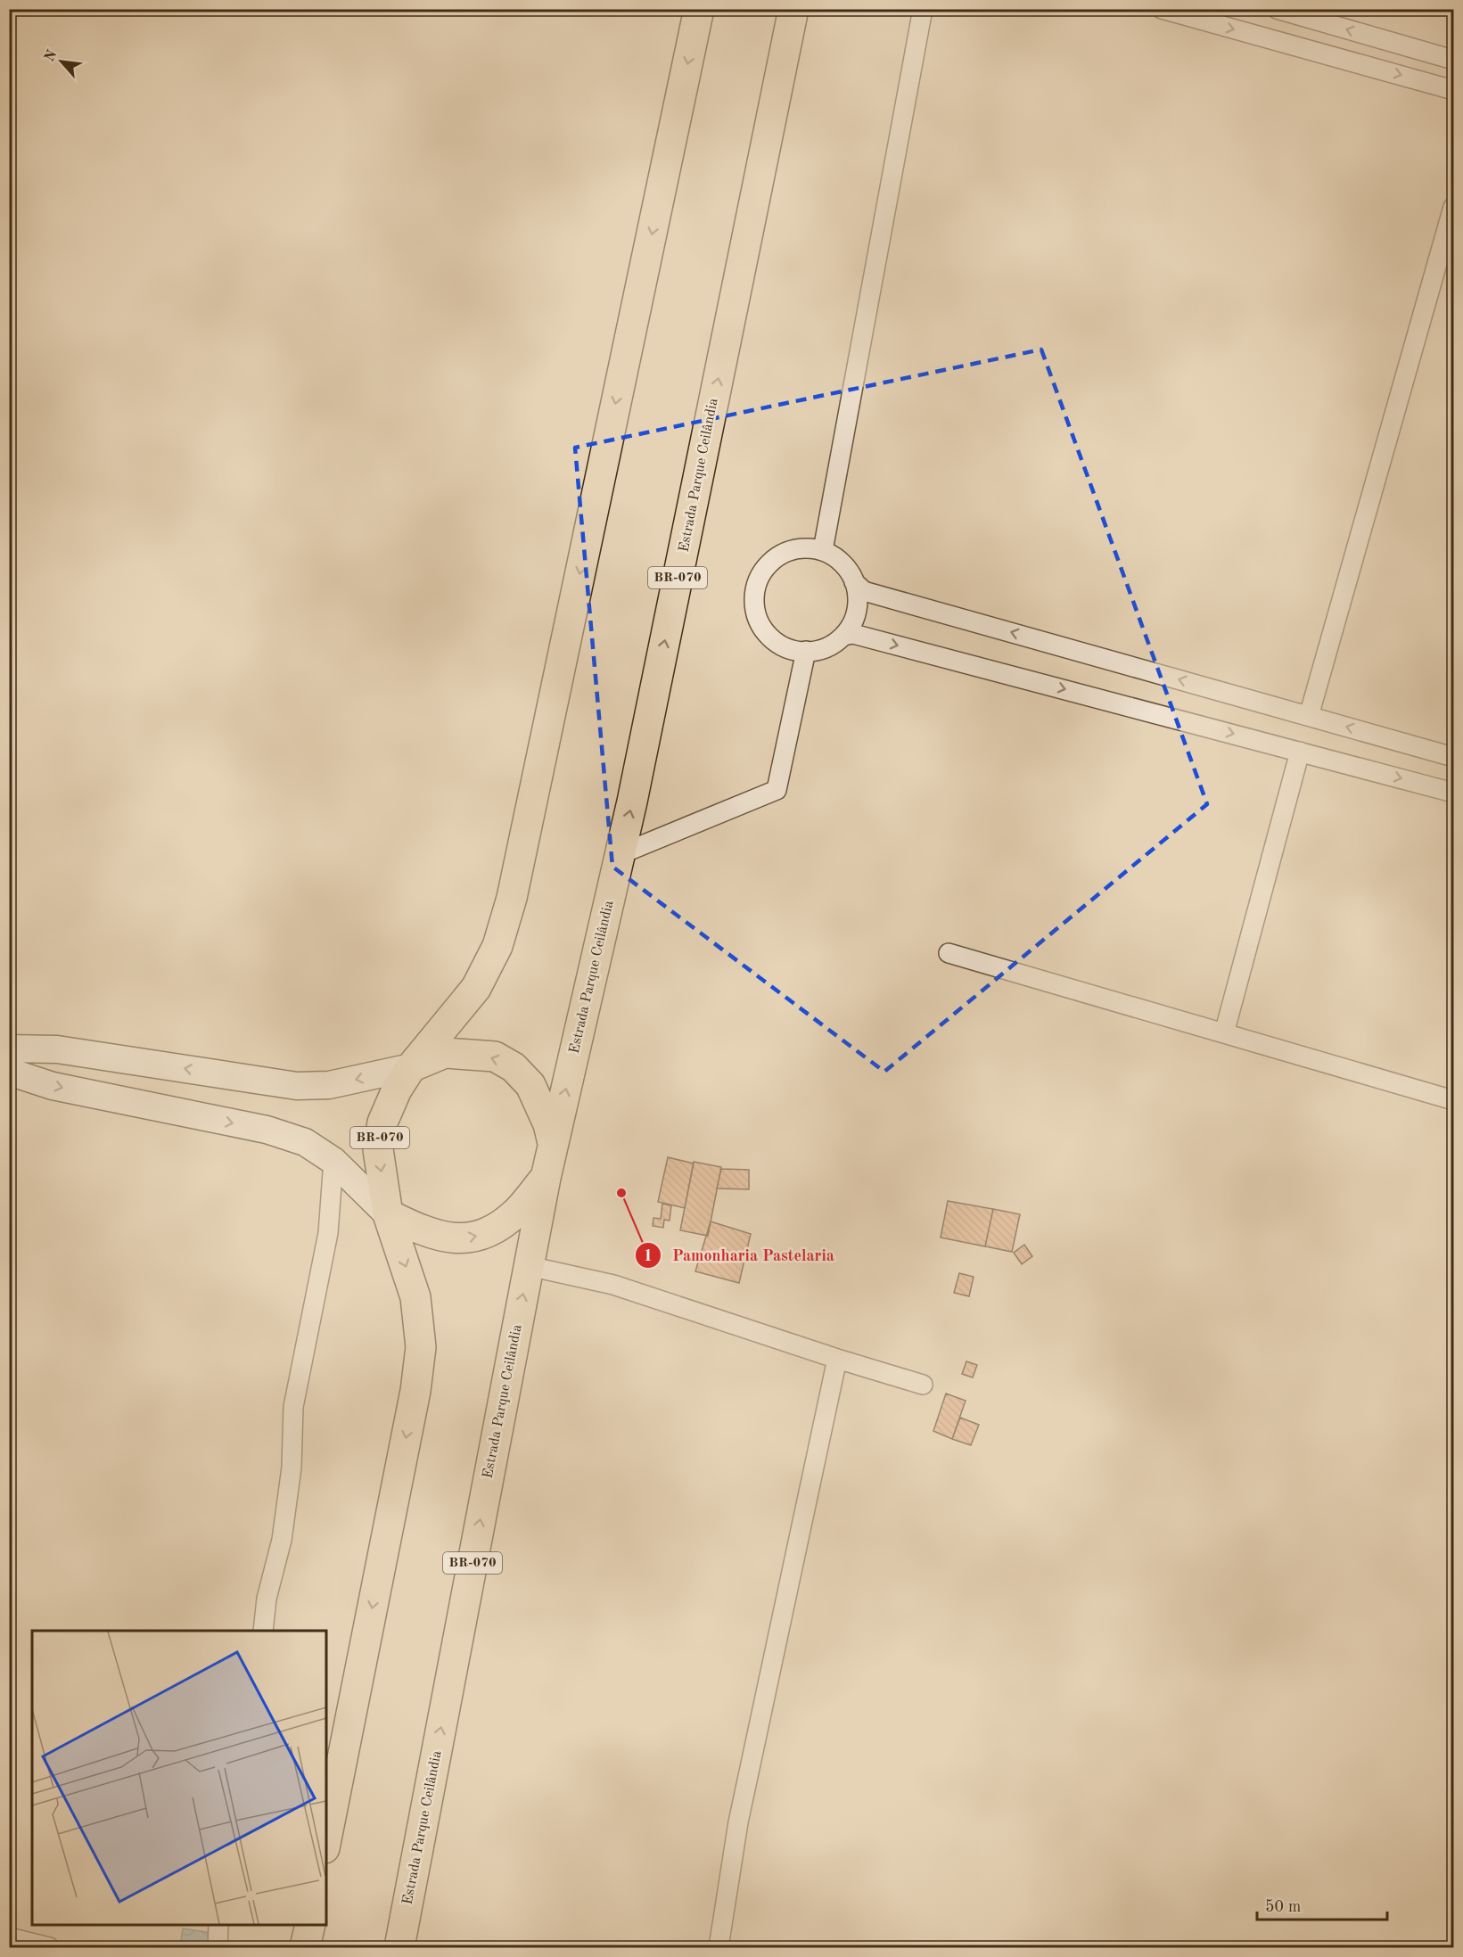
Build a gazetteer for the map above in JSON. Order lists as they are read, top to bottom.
{
  "streets": {
    "highway": ["Estrada Parque Ceilândia", "BR-070"]
  },
  "crossings": [
    ["Estrada Parque Ceilândia", "BR-070"]
  ],
  "places": ["Pamonharia Pastelaria"],
  "scale_bar": "50 m",
  "north": "top left"
}
